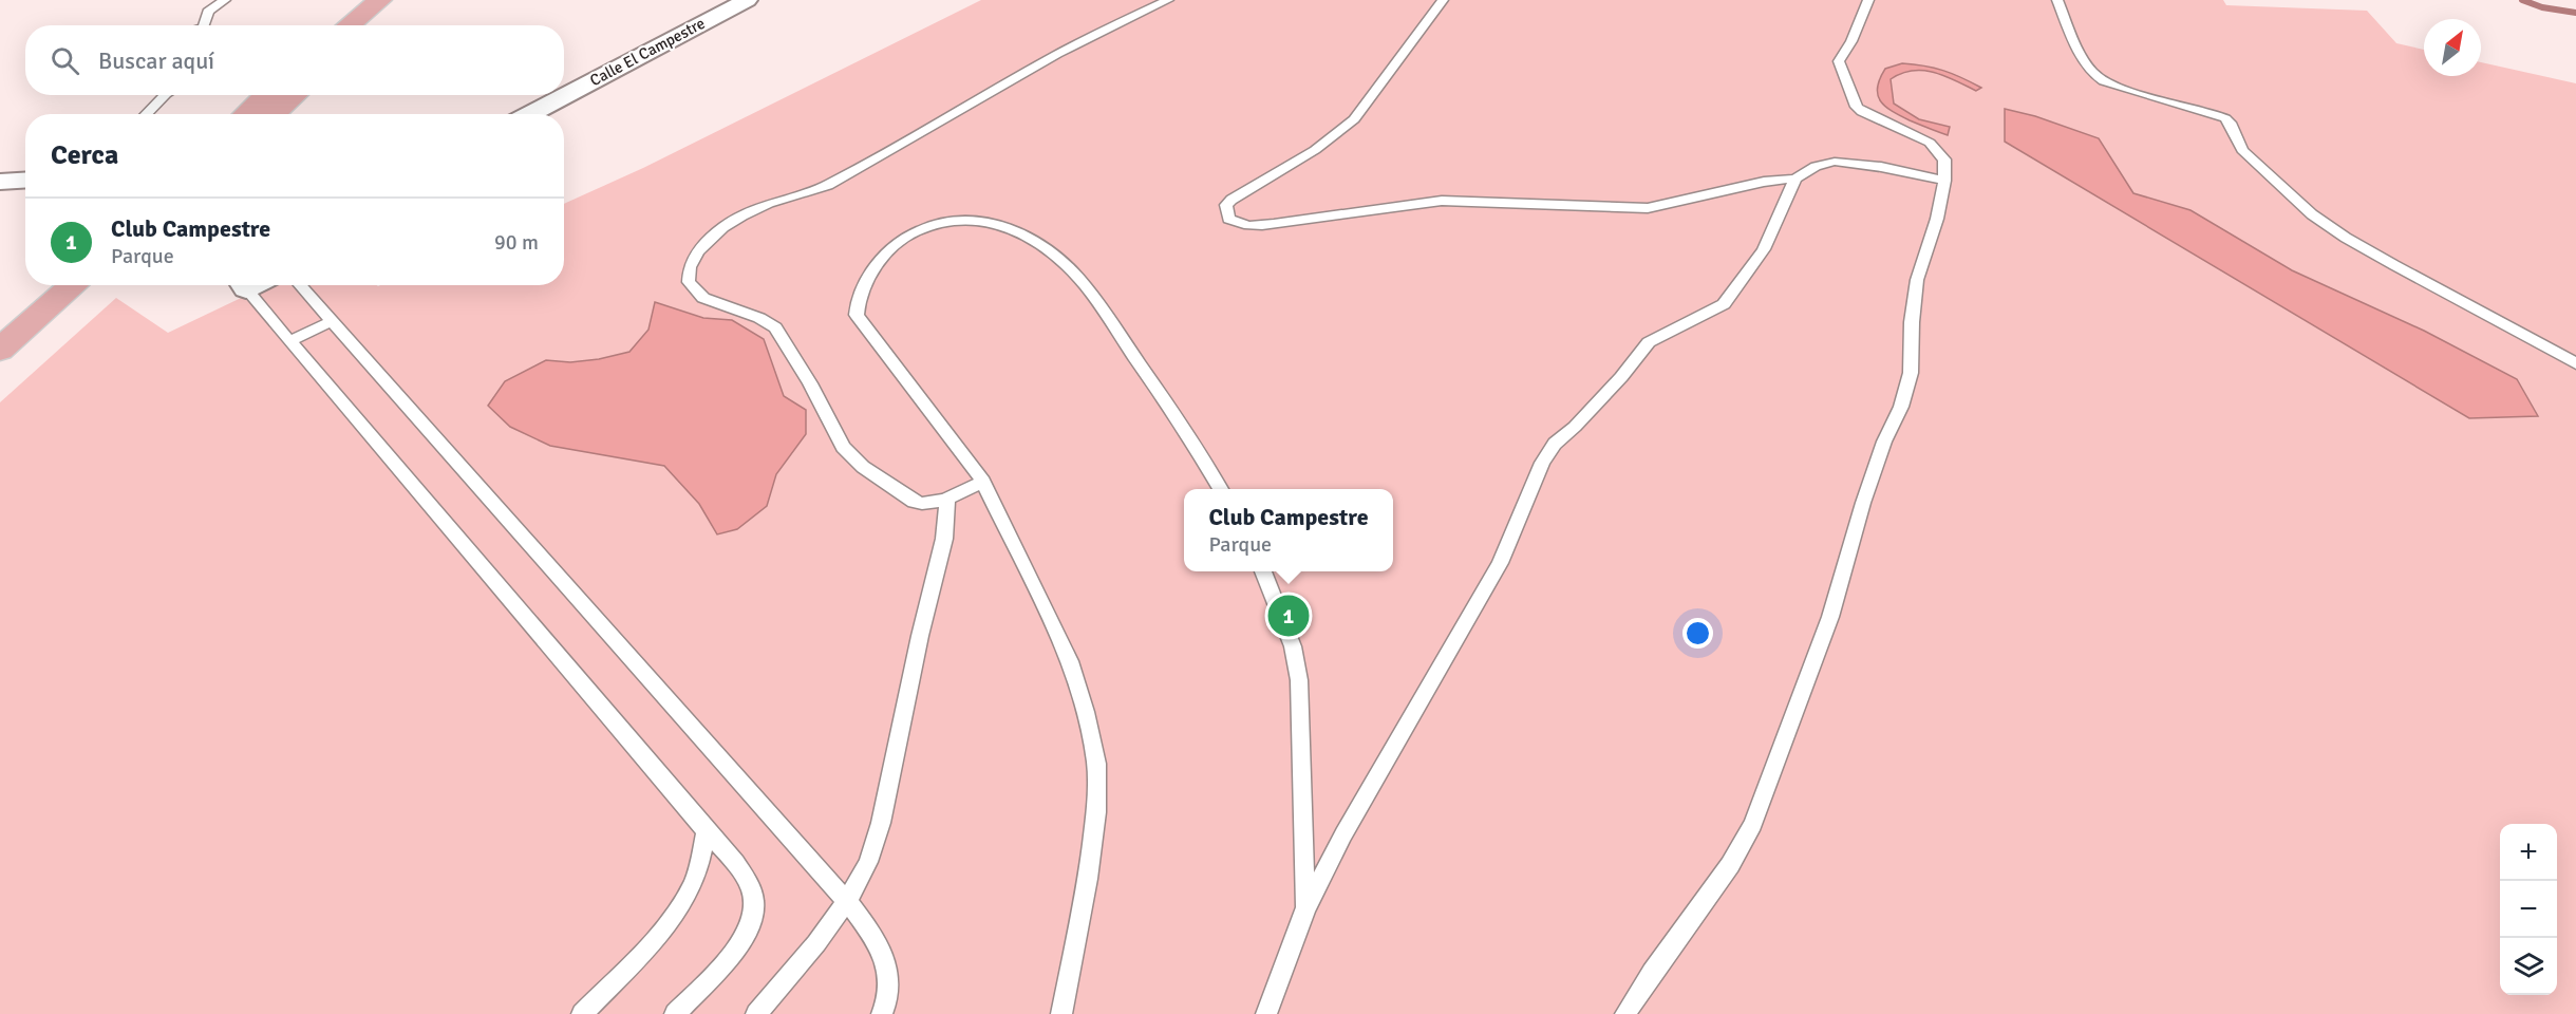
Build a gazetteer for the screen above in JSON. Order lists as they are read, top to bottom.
{
  "streets": {
    "street": ["Calle El Campestre"]
  },
  "north": "top right",
  "page": {
    "search": "Buscar aquí",
    "heading": "Cerca",
    "list": [
      {
        "mark": "1",
        "name": "Club Campestre",
        "note": "Parque",
        "value": "90 m"
      }
    ],
    "popup": ["Club Campestre", "Parque"],
    "pins": "1",
    "map_buttons": ["+", "−"]
  }
}
